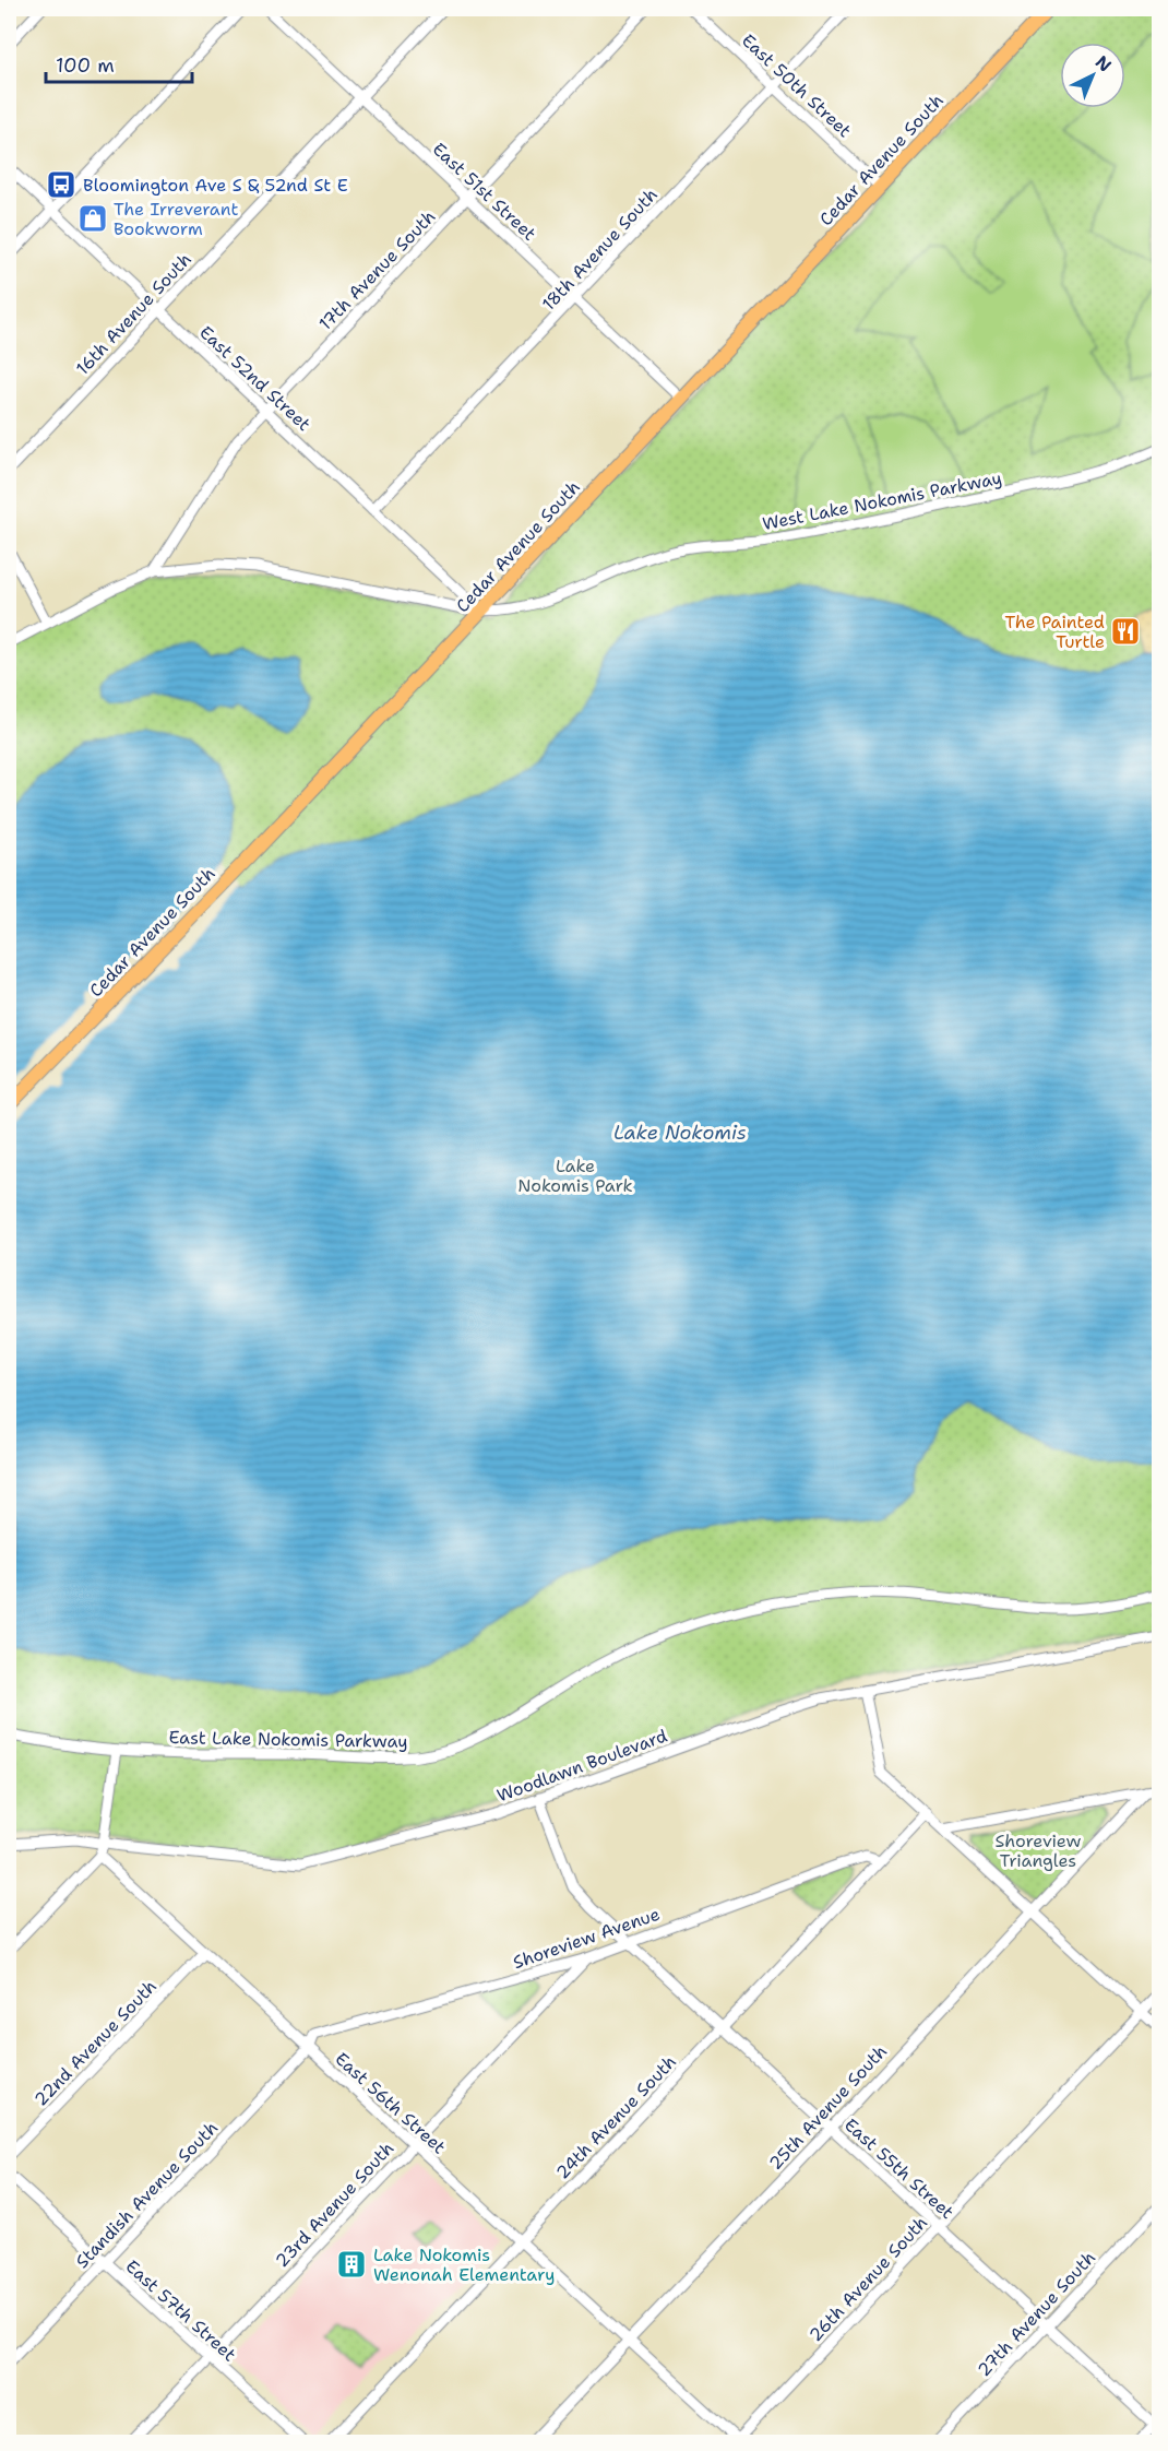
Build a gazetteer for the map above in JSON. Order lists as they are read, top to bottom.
{
  "streets": {
    "main road": ["Cedar Avenue South"],
    "street": [
      "East 50th Street",
      "East 51st Street",
      "18th Avenue South",
      "17th Avenue South",
      "16th Avenue South",
      "East 52nd Street",
      "West Lake Nokomis Parkway",
      "East Lake Nokomis Parkway",
      "Woodlawn Boulevard",
      "Shoreview Avenue",
      "22nd Avenue South",
      "East 56th Street",
      "25th Avenue South",
      "24th Avenue South",
      "East 55th Street",
      "Standish Avenue South",
      "23rd Avenue South",
      "26th Avenue South",
      "East 57th Street",
      "27th Avenue South"
    ]
  },
  "crossings": [
    ["East 50th Street", "Cedar Avenue South"],
    ["East 50th Street", "18th Avenue South"],
    ["Cedar Avenue South", "East 51st Street"],
    ["Cedar Avenue South", "East 52nd Street"],
    ["Cedar Avenue South", "West Lake Nokomis Parkway"],
    ["East 51st Street", "18th Avenue South"],
    ["East 51st Street", "17th Avenue South"],
    ["East 51st Street", "16th Avenue South"],
    ["18th Avenue South", "East 52nd Street"],
    ["17th Avenue South", "East 52nd Street"],
    ["17th Avenue South", "West Lake Nokomis Parkway"],
    ["16th Avenue South", "East 52nd Street"],
    ["East 52nd Street", "West Lake Nokomis Parkway"],
    ["Woodlawn Boulevard", "East 55th Street"],
    ["Shoreview Avenue", "East 56th Street"],
    ["Shoreview Avenue", "24th Avenue South"],
    ["Shoreview Avenue", "East 55th Street"],
    ["Shoreview Avenue", "Standish Avenue South"],
    ["Shoreview Avenue", "23rd Avenue South"],
    ["22nd Avenue South", "East 56th Street"],
    ["East 56th Street", "25th Avenue South"],
    ["East 56th Street", "24th Avenue South"],
    ["East 56th Street", "Standish Avenue South"],
    ["East 56th Street", "23rd Avenue South"],
    ["East 56th Street", "26th Avenue South"],
    ["25th Avenue South", "East 55th Street"],
    ["24th Avenue South", "East 55th Street"],
    ["East 55th Street", "26th Avenue South"],
    ["East 55th Street", "27th Avenue South"],
    ["Standish Avenue South", "East 57th Street"],
    ["23rd Avenue South", "East 57th Street"]
  ],
  "water": ["Lake Nokomis"],
  "parks": ["Lake Nokomis Park", "Shoreview Triangles"],
  "places": {
    "bus stop": ["Bloomington Ave S & 52nd St E"],
    "shop": ["The Irreverant Bookworm"],
    "restaurant": ["The Painted Turtle"],
    "building": ["Lake Nokomis Wenonah Elementary"]
  },
  "scale_bar": "100 m",
  "north": "top right"
}
